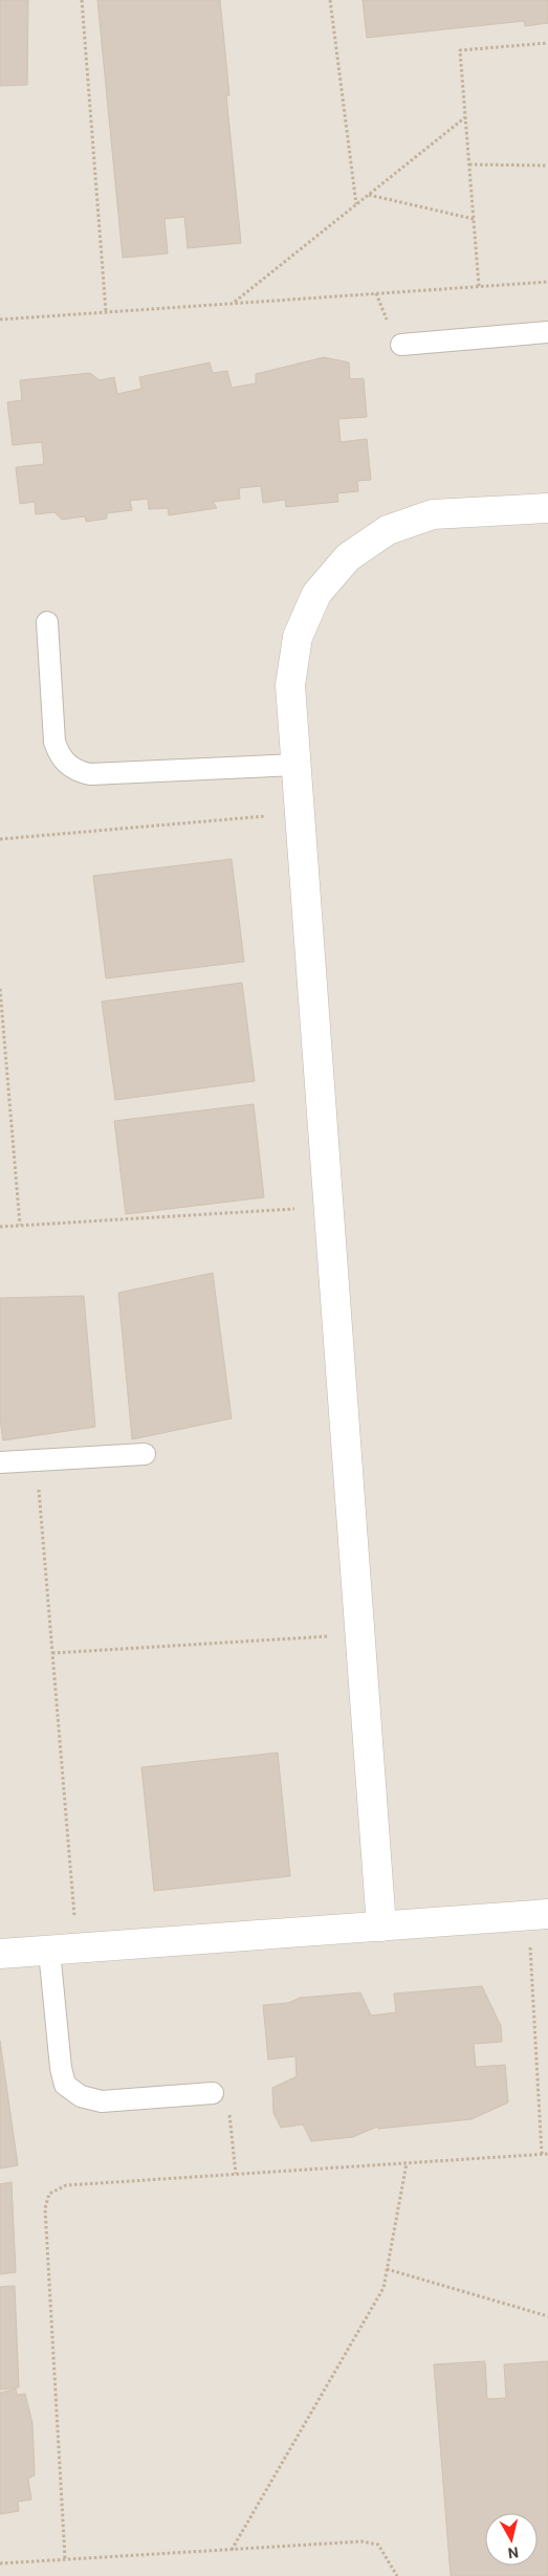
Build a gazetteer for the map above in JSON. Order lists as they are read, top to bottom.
{
  "north": "bottom"
}
